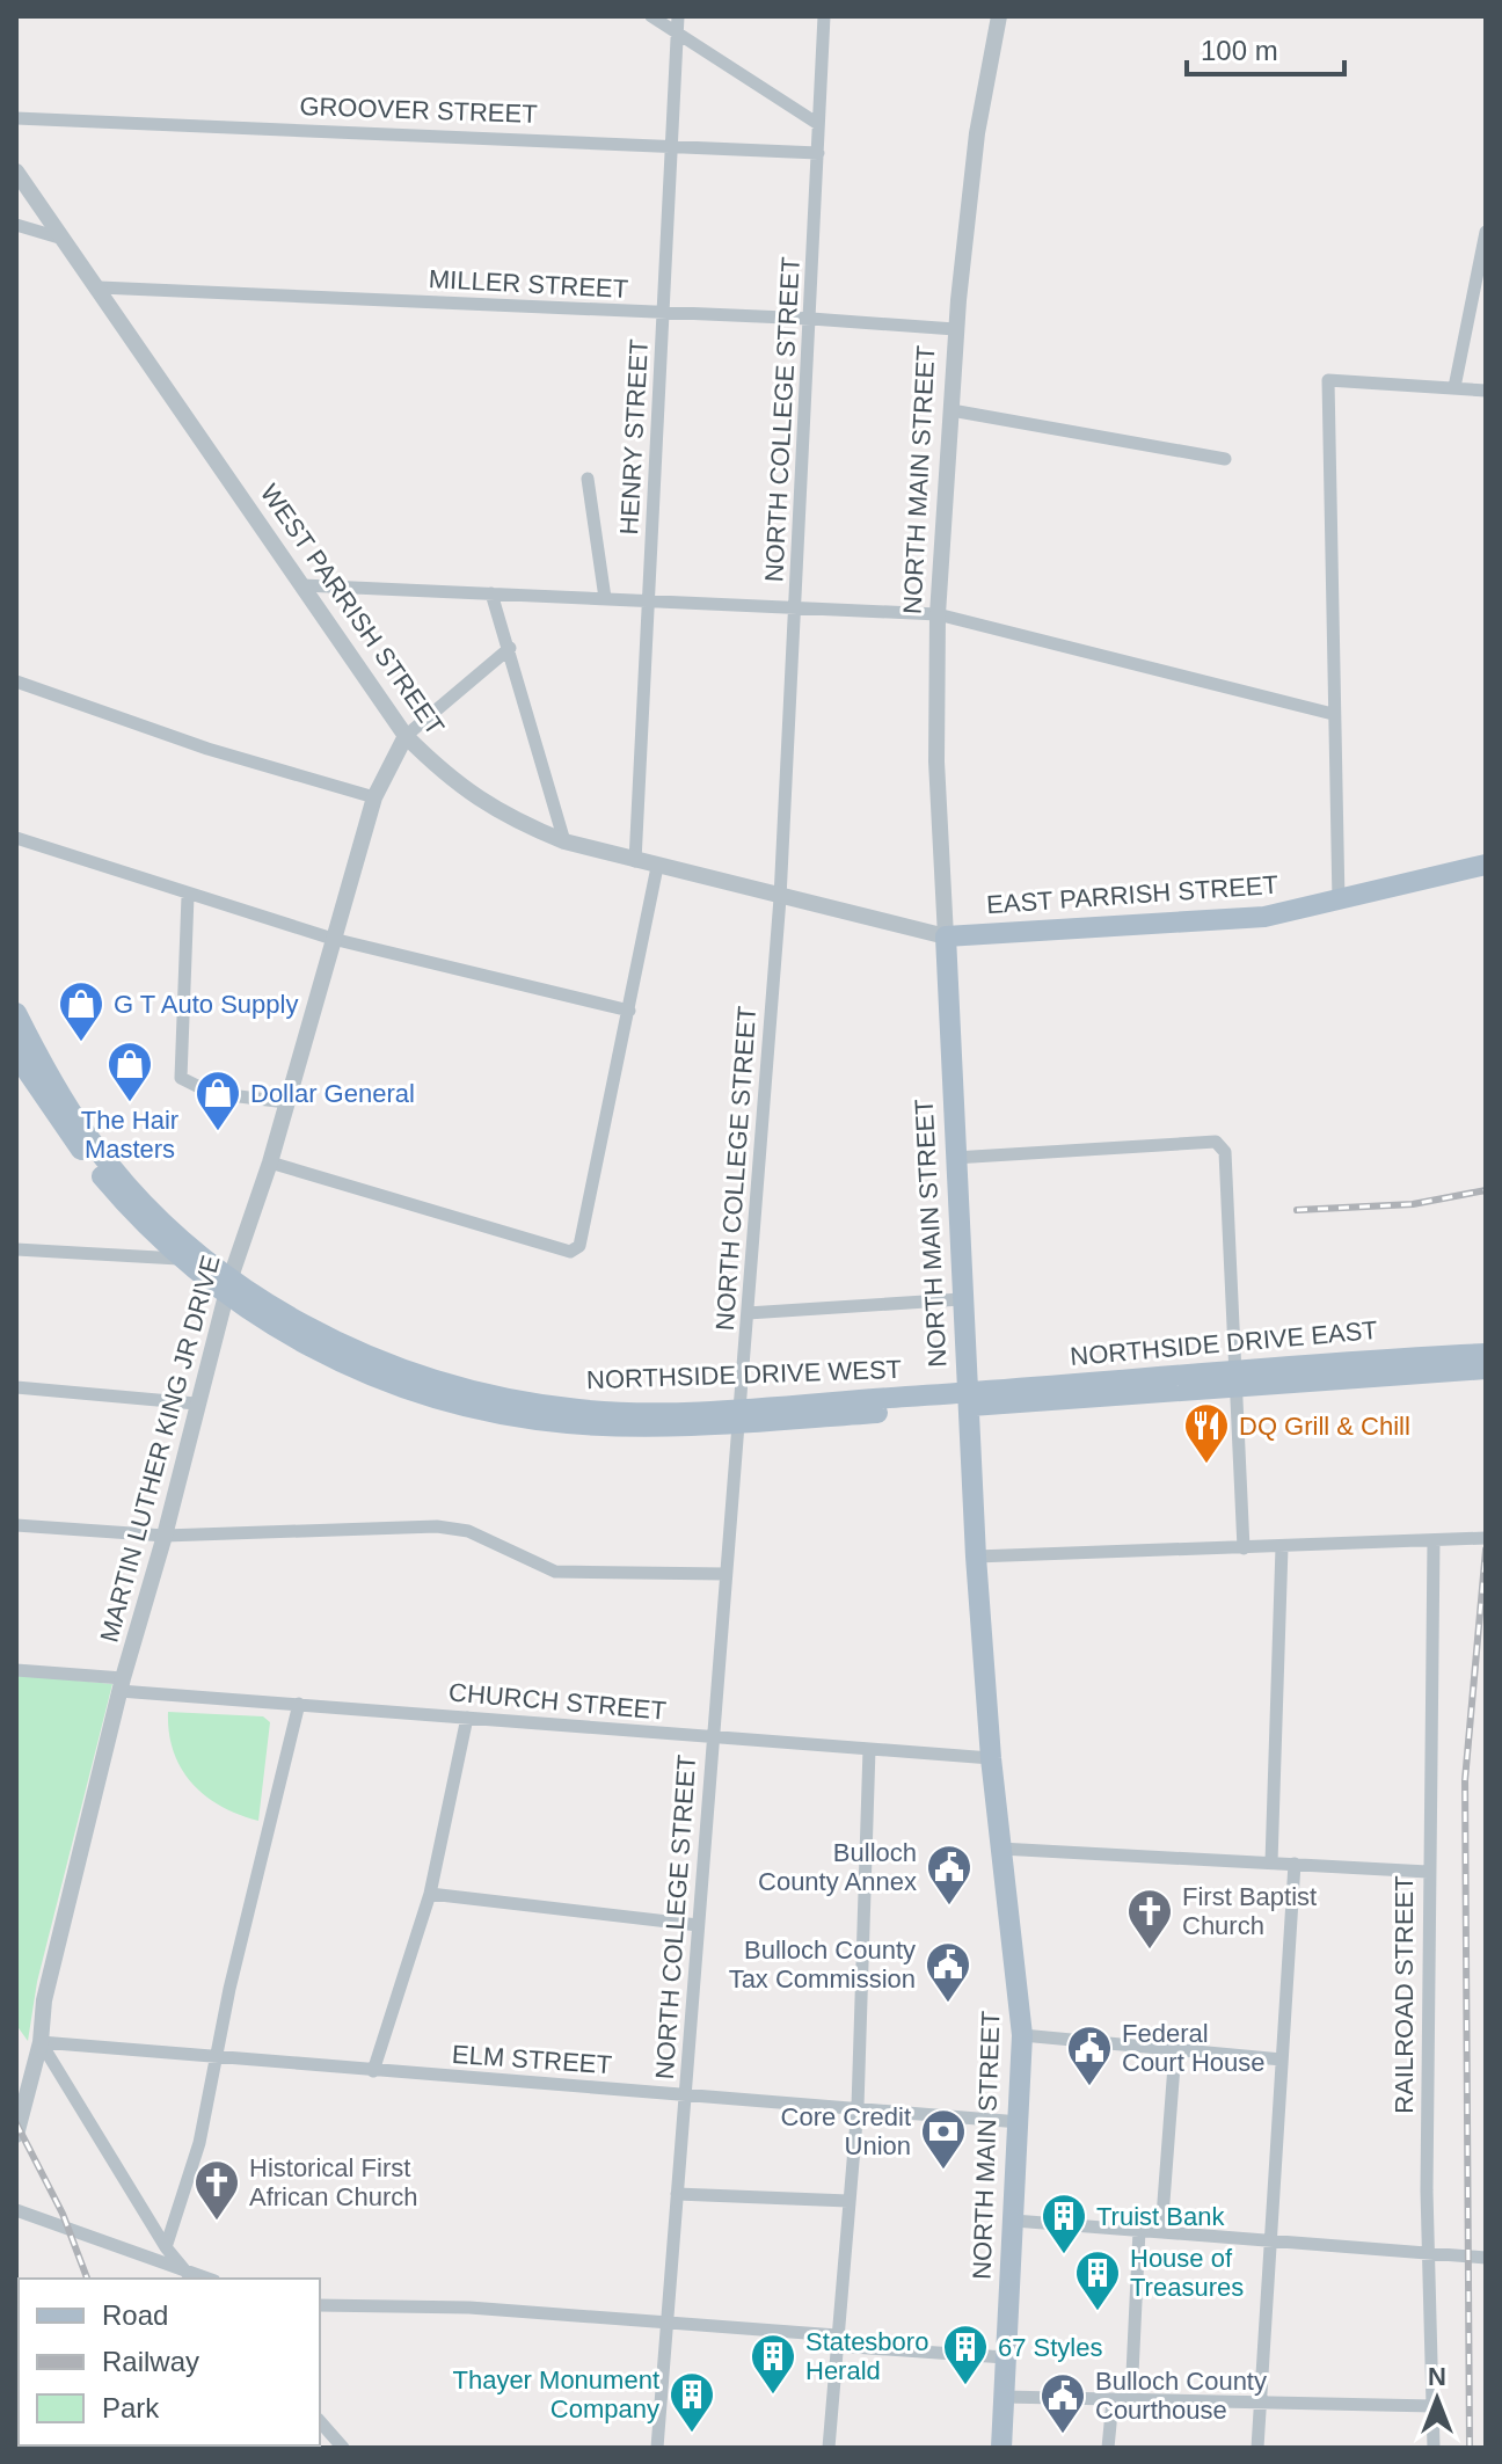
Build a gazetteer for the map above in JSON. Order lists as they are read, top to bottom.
{
  "streets": {
    "main road": [
      "NORTH MAIN STREET",
      "EAST PARRISH STREET",
      "NORTHSIDE DRIVE EAST",
      "NORTHSIDE DRIVE WEST"
    ],
    "street": [
      "GROOVER STREET",
      "MILLER STREET",
      "NORTH COLLEGE STREET",
      "HENRY STREET",
      "WEST PARRISH STREET",
      "MARTIN LUTHER KING JR DRIVE",
      "CHURCH STREET",
      "RAILROAD STREET",
      "ELM STREET"
    ]
  },
  "crossings": [
    ["GROOVER STREET", "NORTH COLLEGE STREET"],
    ["GROOVER STREET", "HENRY STREET"],
    ["MILLER STREET", "NORTH COLLEGE STREET"],
    ["MILLER STREET", "HENRY STREET"],
    ["MILLER STREET", "NORTH MAIN STREET"],
    ["MILLER STREET", "WEST PARRISH STREET"],
    ["NORTH COLLEGE STREET", "WEST PARRISH STREET"],
    ["NORTH COLLEGE STREET", "NORTHSIDE DRIVE WEST"],
    ["NORTH COLLEGE STREET", "CHURCH STREET"],
    ["NORTH COLLEGE STREET", "ELM STREET"],
    ["HENRY STREET", "WEST PARRISH STREET"],
    ["NORTH MAIN STREET", "WEST PARRISH STREET"],
    ["NORTH MAIN STREET", "EAST PARRISH STREET"],
    ["NORTH MAIN STREET", "NORTHSIDE DRIVE EAST"],
    ["NORTH MAIN STREET", "NORTHSIDE DRIVE WEST"],
    ["NORTH MAIN STREET", "CHURCH STREET"],
    ["NORTH MAIN STREET", "ELM STREET"],
    ["WEST PARRISH STREET", "EAST PARRISH STREET"],
    ["WEST PARRISH STREET", "MARTIN LUTHER KING JR DRIVE"],
    ["NORTHSIDE DRIVE EAST", "NORTHSIDE DRIVE WEST"],
    ["NORTHSIDE DRIVE WEST", "MARTIN LUTHER KING JR DRIVE"],
    ["MARTIN LUTHER KING JR DRIVE", "CHURCH STREET"],
    ["MARTIN LUTHER KING JR DRIVE", "ELM STREET"]
  ],
  "places": {
    "shop": ["G T Auto Supply", "The Hair Masters", "Dollar General"],
    "restaurant": ["DQ Grill & Chill"],
    "public building": [
      "Bulloch County Annex",
      "Bulloch County Tax Commission",
      "Federal Court House",
      "Bulloch County Courthouse"
    ],
    "church": ["First Baptist Church", "Historical First African Church"],
    "bank": ["Core Credit Union"],
    "building": [
      "Truist Bank",
      "House of Treasures",
      "67 Styles",
      "Statesboro Herald",
      "Thayer Monument Company"
    ]
  },
  "legend": ["Road", "Railway", "Park"],
  "scale_bar": "100 m",
  "north": "top"
}
